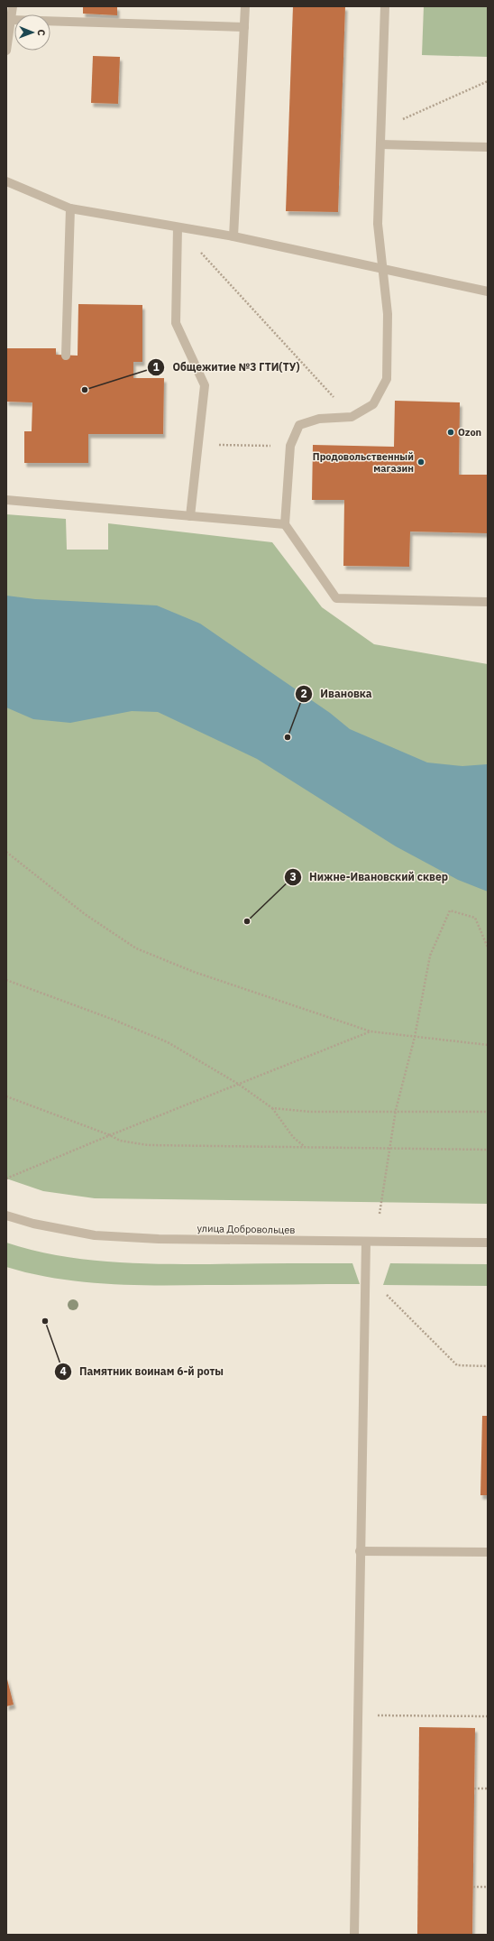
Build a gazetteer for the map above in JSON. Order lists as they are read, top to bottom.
{
  "streets": {
    "street": ["улица Добровольцев"]
  },
  "places": [
    "Общежитие №3 ГТИ(ТУ)",
    "Ozon",
    "Продовольственный магазин",
    "Ивановка",
    "Нижне-Ивановский сквер",
    "Памятник воинам 6-й роты"
  ],
  "north": "right"
}
